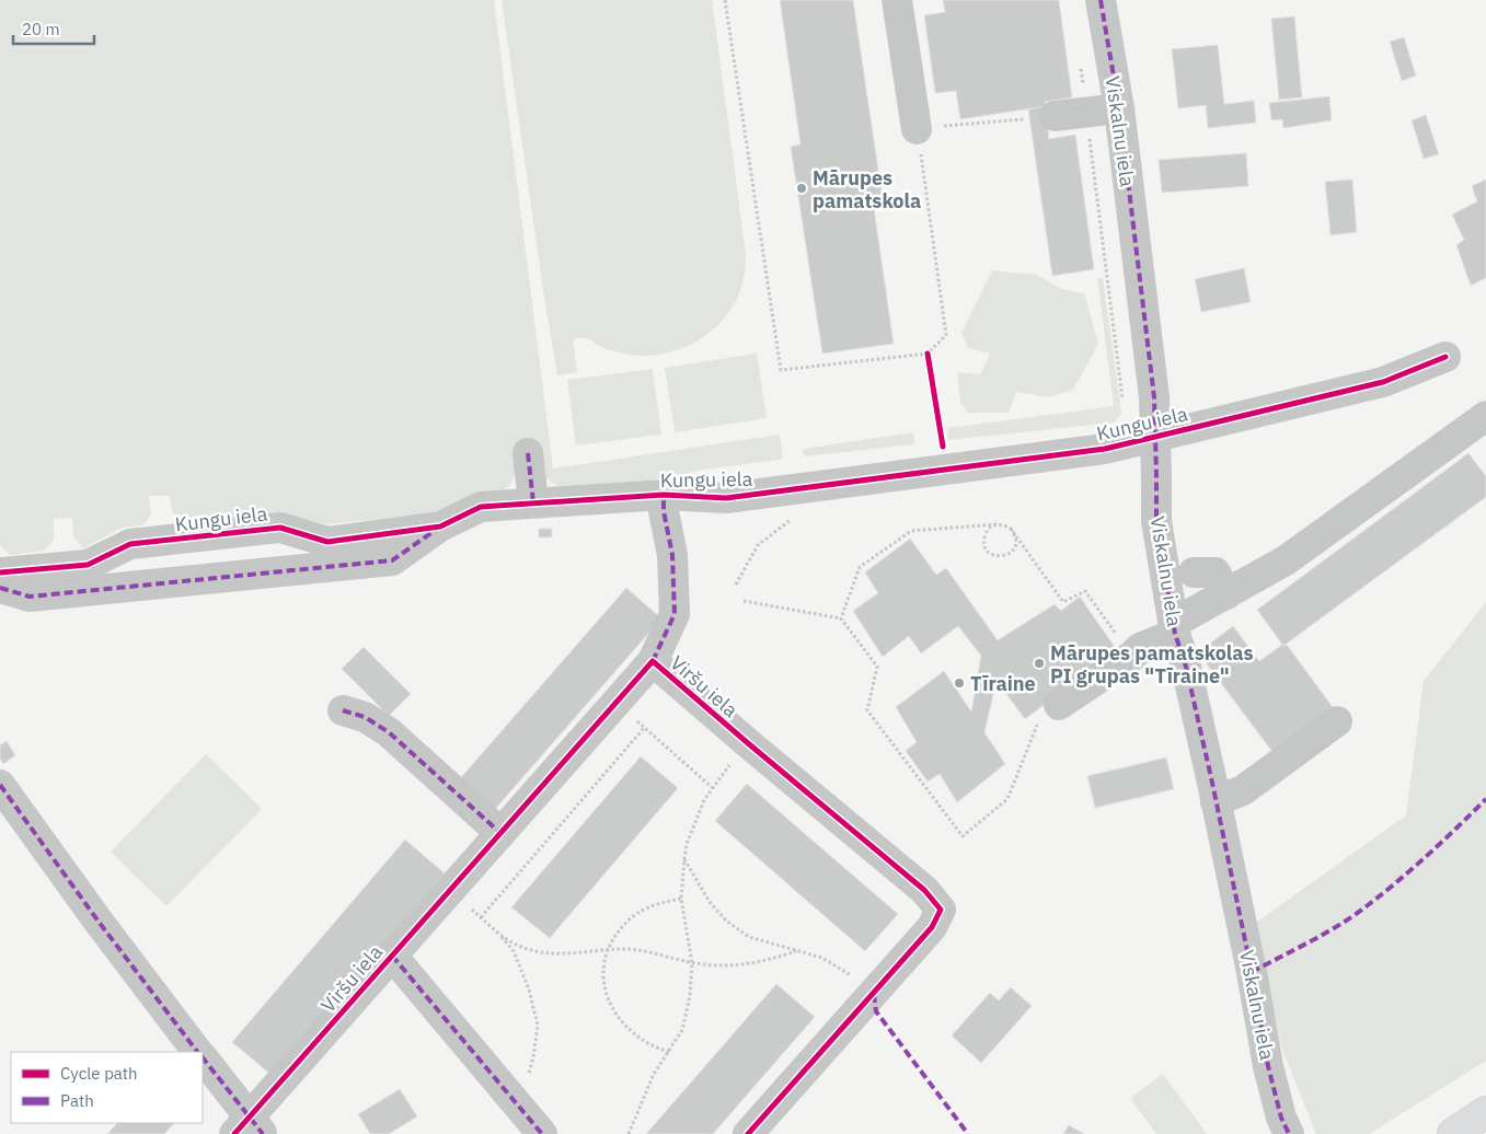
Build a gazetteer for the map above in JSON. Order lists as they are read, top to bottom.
{
  "streets": {
    "street": ["Viskalnu iela", "Kungu iela", "Viršu iela"]
  },
  "crossings": [
    ["Viskalnu iela", "Kungu iela"]
  ],
  "places": ["Mārupes pamatskola", "Mārupes pamatskolas PI grupas \"Tīraine\"", "Tīraine"],
  "legend": ["Cycle path", "Path"],
  "scale_bar": "20 m"
}
